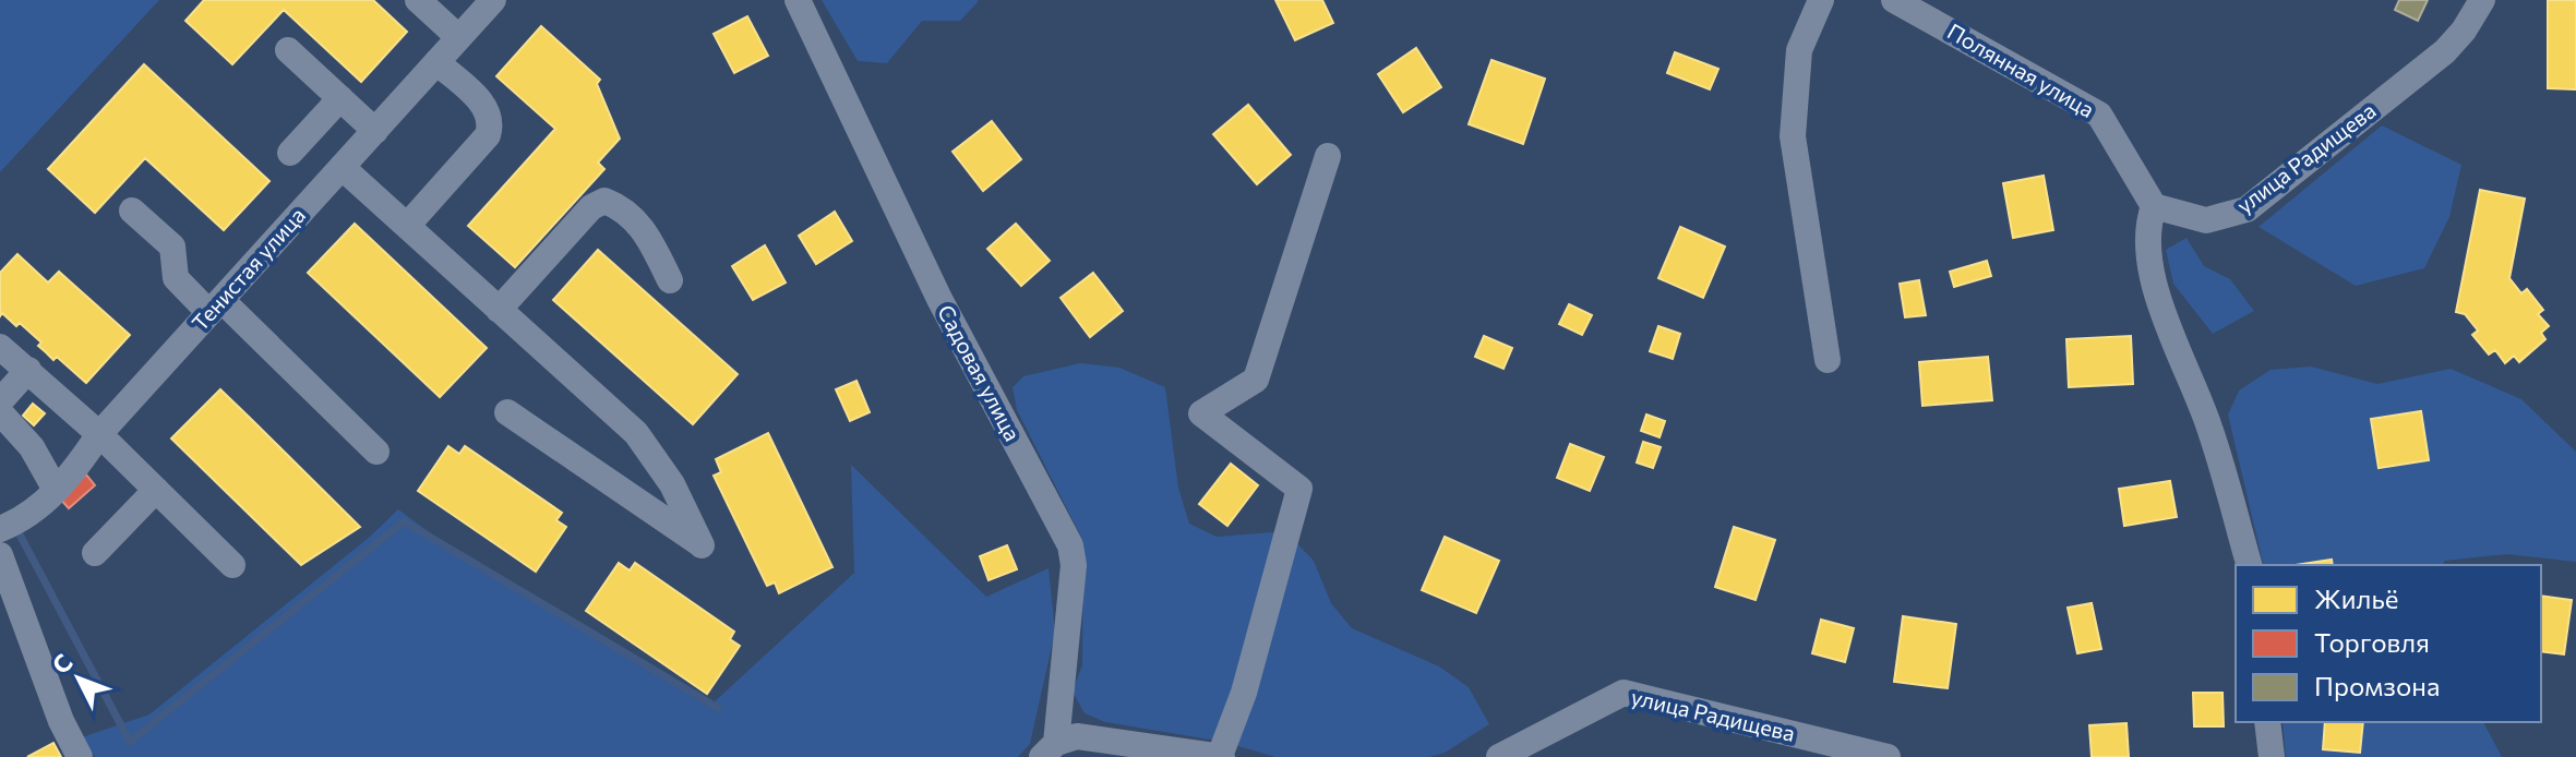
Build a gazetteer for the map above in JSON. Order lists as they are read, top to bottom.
{
  "streets": {
    "street": [
      "Полянная улица",
      "улица Радищева",
      "Тенистая улица",
      "Садовая улица"
    ]
  },
  "crossings": [
    ["Полянная улица", "улица Радищева"]
  ],
  "legend": ["Жильё", "Торговля", "Промзона"],
  "north": "top left"
}
